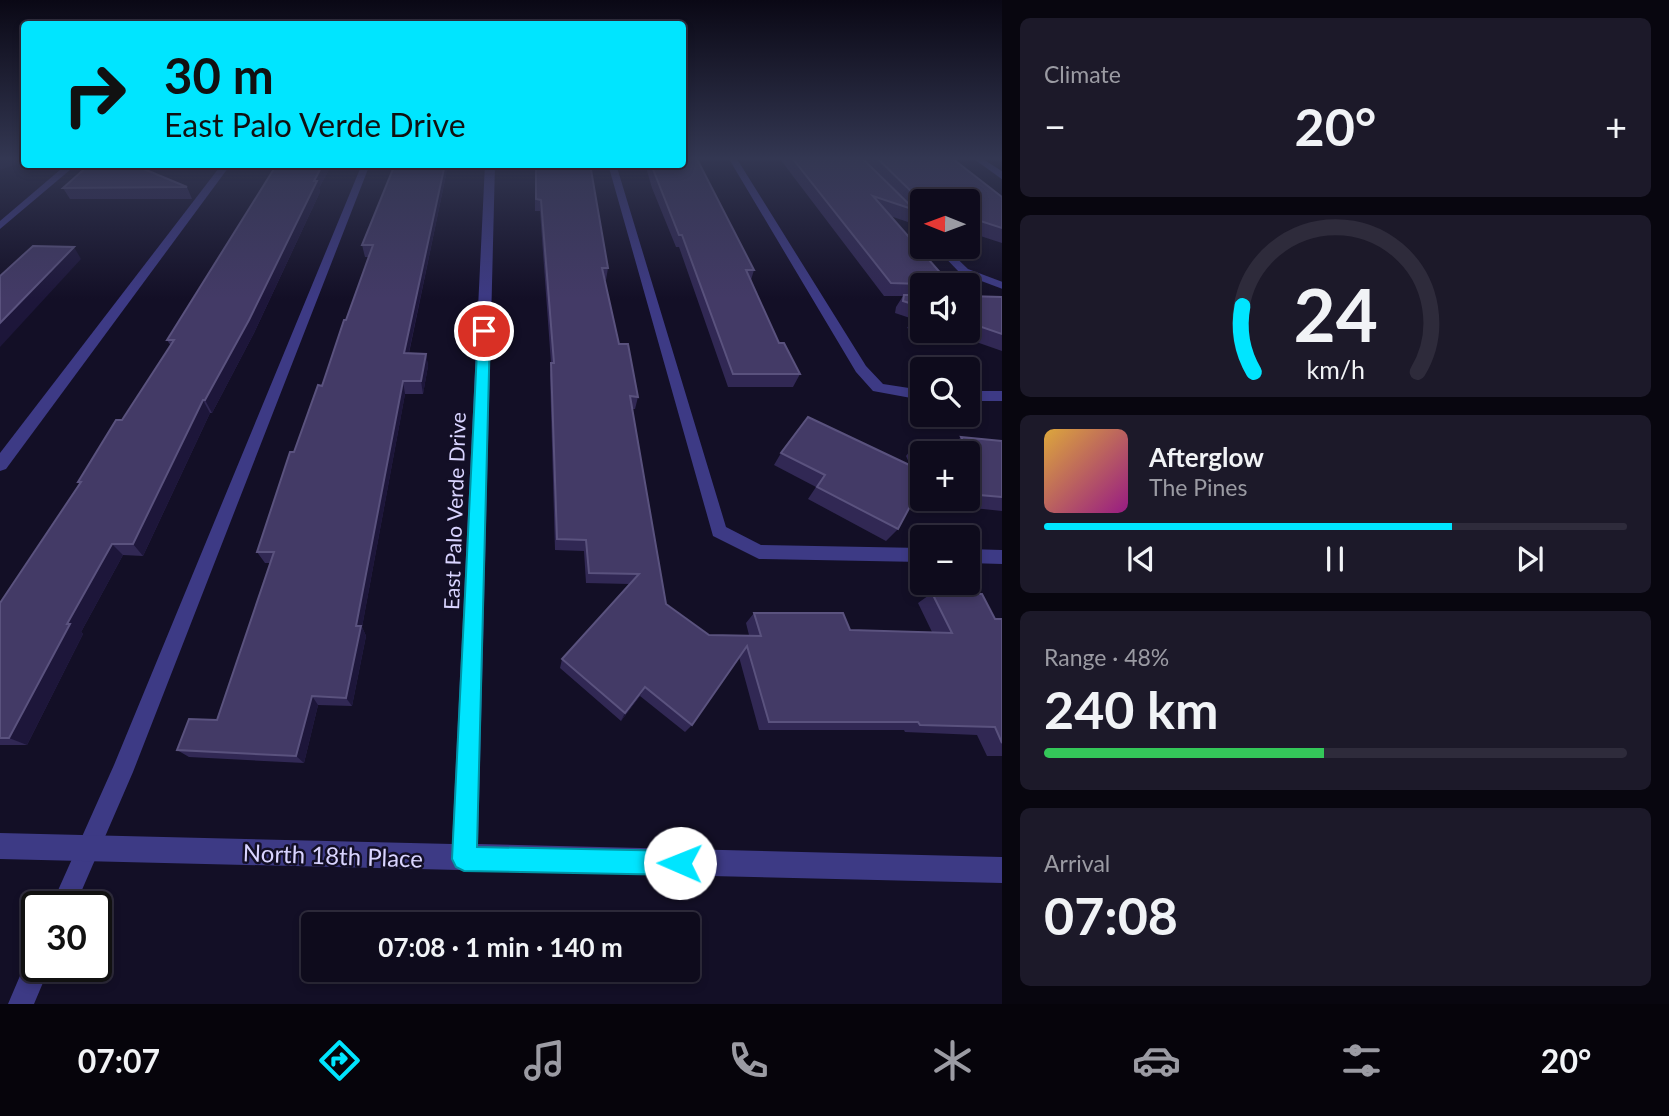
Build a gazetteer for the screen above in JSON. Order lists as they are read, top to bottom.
{
  "streets": {
    "street": ["East Palo Verde Drive", "North 18th Place"]
  },
  "crossings": [
    ["East Palo Verde Drive", "North 18th Place"]
  ],
  "north": "left",
  "page": {
    "tile": [
      "Climate",
      ["Range · 48%", "240 km"],
      ["Arrival", "07:08"]
    ],
    "turn": ["30 m", "East Palo Verde Drive"],
    "heat": ["−", "20°", "+"],
    "map_buttons": ["+", "−"],
    "song": ["Afterglow", "The Pines"],
    "limit": "30",
    "trip": "07:08 · 1 min · 140 m",
    "tabs": ["07:07", "20°"],
    "gauge": ["24", "km/h"]
  }
}
